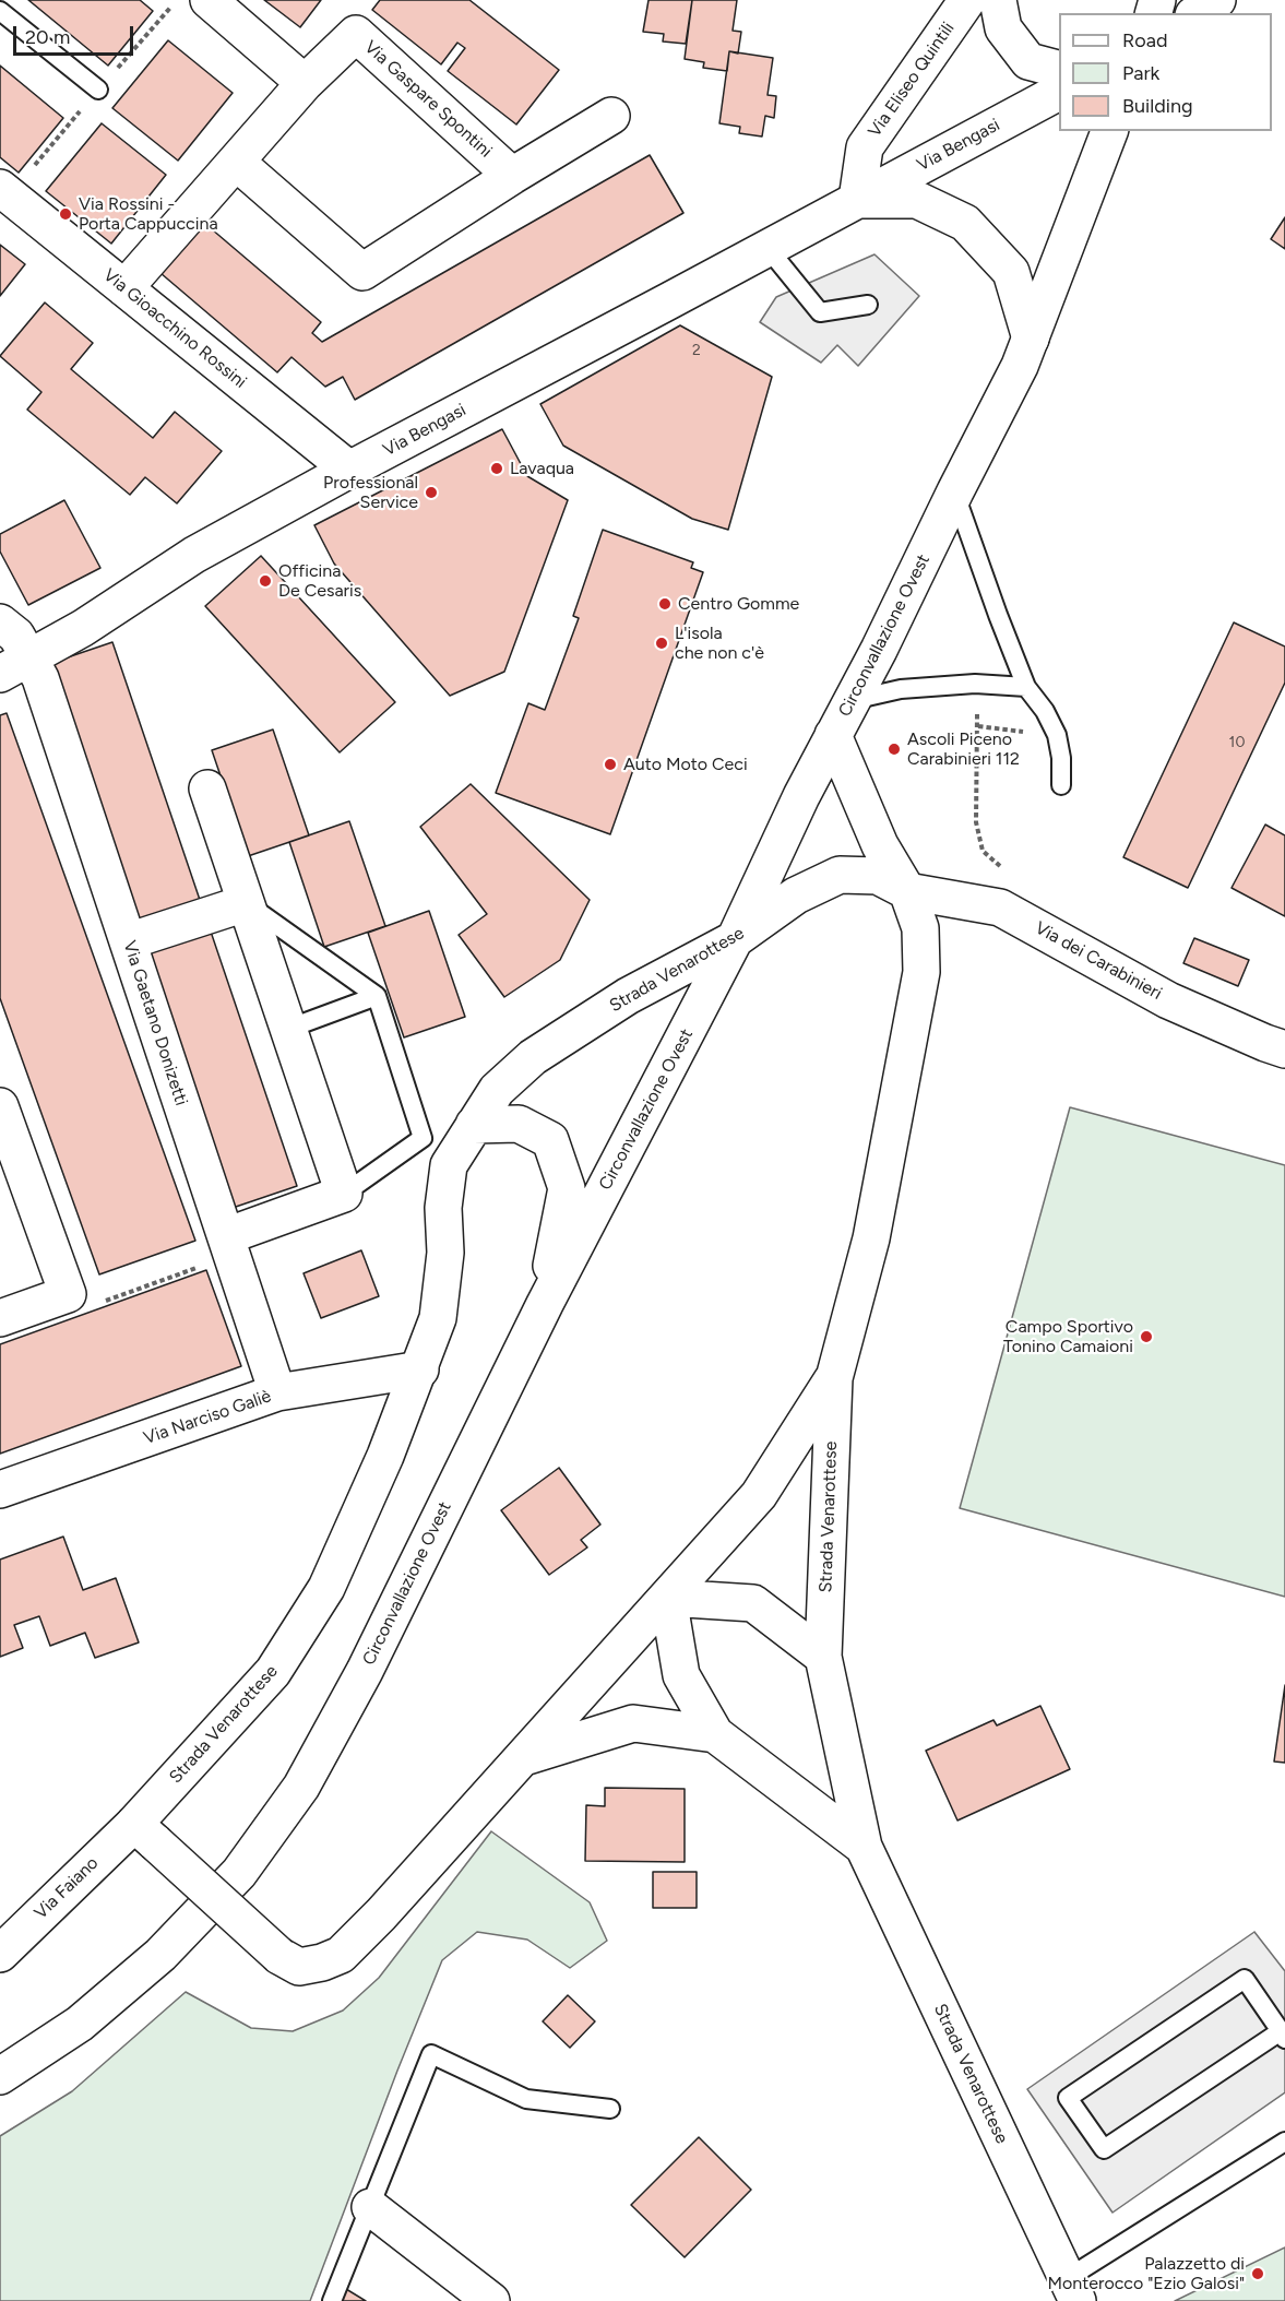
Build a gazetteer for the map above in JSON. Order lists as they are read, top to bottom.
{
  "streets": {
    "main road": [
      "Via Eliseo Quintili",
      "Via Gaspare Spontini",
      "Via Bengasi",
      "Via Gioacchino Rossini",
      "Circonvallazione Ovest",
      "Via dei Carabinieri",
      "Strada Venarottese",
      "Via Gaetano Donizetti",
      "Via Narciso Galiè",
      "Via Faiano"
    ]
  },
  "crossings": [
    ["Via Eliseo Quintili", "Via Bengasi"],
    ["Via Gaspare Spontini", "Via Gioacchino Rossini"],
    ["Via Bengasi", "Via Gioacchino Rossini"],
    ["Via Bengasi", "Circonvallazione Ovest"],
    ["Via Bengasi", "Via Gaetano Donizetti"],
    ["Circonvallazione Ovest", "Strada Venarottese"],
    ["Via dei Carabinieri", "Strada Venarottese"],
    ["Strada Venarottese", "Via Narciso Galiè"],
    ["Strada Venarottese", "Via Faiano"],
    ["Via Gaetano Donizetti", "Via Narciso Galiè"]
  ],
  "places": [
    "Via Rossini - Porta Cappuccina",
    "Lavaqua",
    "Professional Service",
    "Officina De Cesaris",
    "Centro Gomme",
    "L'isola che non c'è",
    "Ascoli Piceno Carabinieri 112",
    "Auto Moto Ceci",
    "Campo Sportivo Tonino Camaioni",
    "Palazzetto di Monterocco \"Ezio Galosi\""
  ],
  "house_numbers": ["2", "10"],
  "legend": ["Road", "Park", "Building"],
  "scale_bar": "20 m"
}
